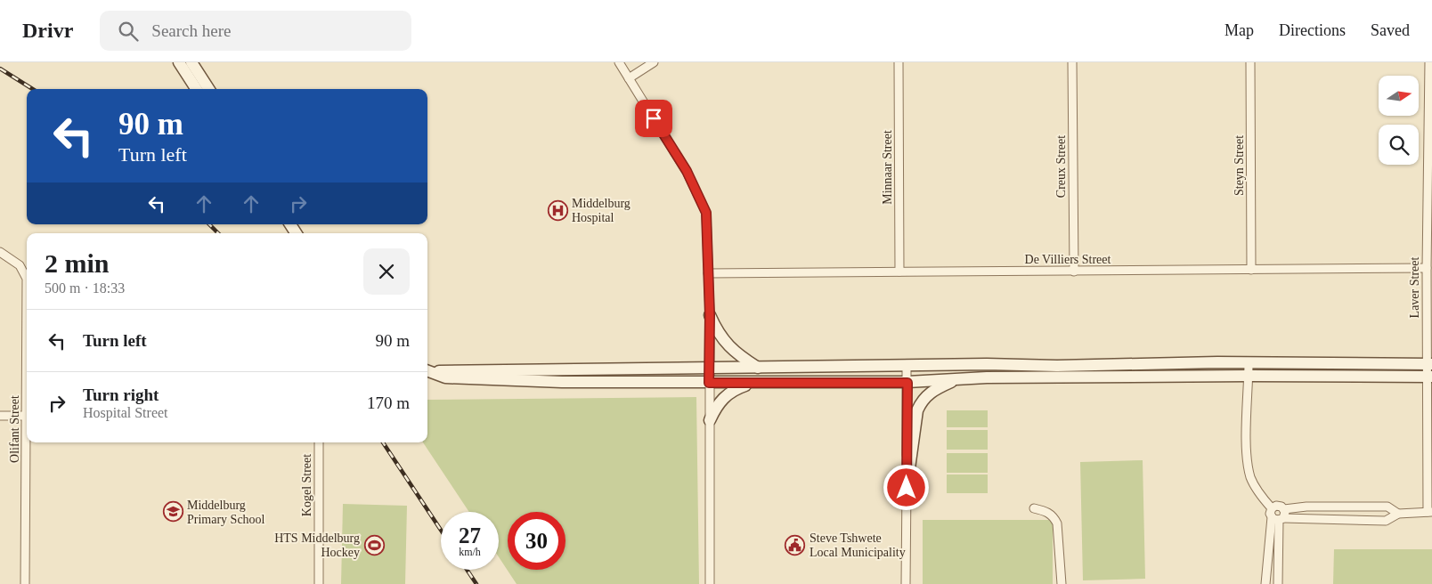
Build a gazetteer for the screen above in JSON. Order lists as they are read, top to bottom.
{
  "streets": {
    "street": [
      "Steyn Street",
      "Creux Street",
      "Minnaar Street",
      "De Villiers Street",
      "Laver Street",
      "Olifant Street",
      "Kogel Street"
    ]
  },
  "crossings": [
    ["Steyn Street", "De Villiers Street"],
    ["Creux Street", "De Villiers Street"],
    ["Minnaar Street", "De Villiers Street"],
    ["De Villiers Street", "Laver Street"]
  ],
  "places": {
    "hospital": ["Middelburg Hospital"],
    "school or university": ["Middelburg Primary School"],
    "sports": ["HTS Middelburg Hockey"],
    "public building": ["Steve Tshwete Local Municipality"]
  },
  "north": "right",
  "page": {
    "header": "Drivr",
    "search": "Search here",
    "nav": ["Map", "Directions", "Saved"],
    "turn": ["90 m", "Turn left"],
    "heading": ["2 min", "500 m · 18:33"],
    "list": [
      {
        "name": "Turn left",
        "value": "90 m"
      },
      {
        "name": "Turn right",
        "note": "Hospital Street",
        "value": "170 m"
      }
    ],
    "speed": "27 km/h",
    "limit": "30"
  }
}
